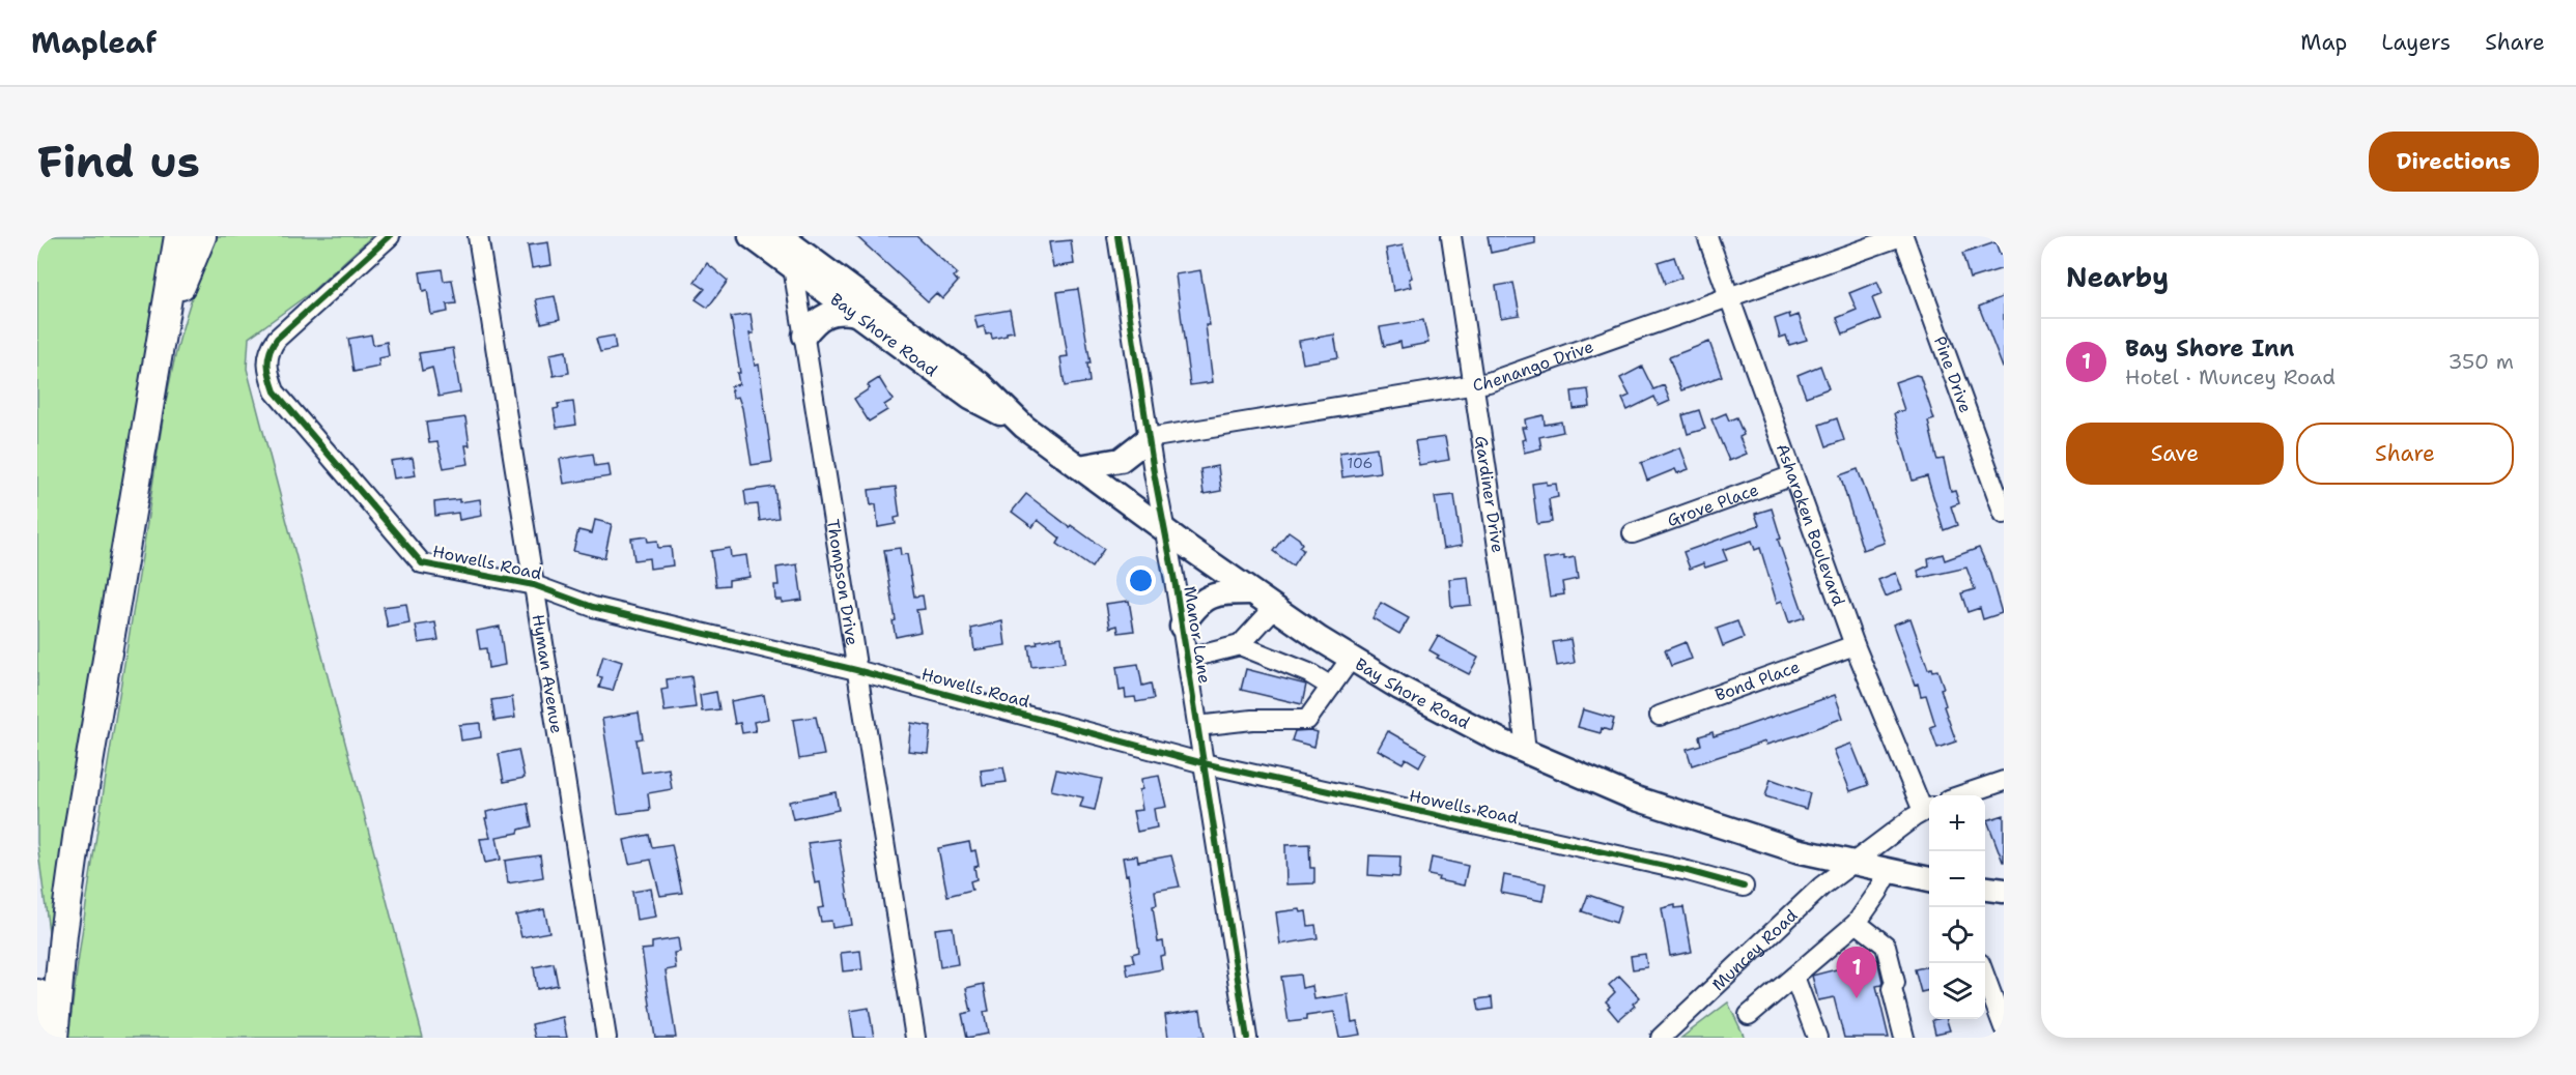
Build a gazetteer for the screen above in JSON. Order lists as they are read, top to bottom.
{
  "streets": {
    "main road": ["Bay Shore Road"],
    "street": [
      "Chenango Drive",
      "Pine Drive",
      "Gardiner Drive",
      "Grove Place",
      "Asharoken Boulevard",
      "Howells Road",
      "Thompson Drive",
      "Manor Lane",
      "Hyman Avenue",
      "Bond Place",
      "Muncey Road"
    ]
  },
  "crossings": [
    ["Bay Shore Road", "Gardiner Drive"],
    ["Bay Shore Road", "Thompson Drive"],
    ["Bay Shore Road", "Manor Lane"],
    ["Bay Shore Road", "Muncey Road"],
    ["Chenango Drive", "Pine Drive"],
    ["Chenango Drive", "Gardiner Drive"],
    ["Chenango Drive", "Asharoken Boulevard"],
    ["Chenango Drive", "Manor Lane"],
    ["Grove Place", "Asharoken Boulevard"],
    ["Asharoken Boulevard", "Bond Place"],
    ["Asharoken Boulevard", "Muncey Road"],
    ["Howells Road", "Thompson Drive"],
    ["Howells Road", "Manor Lane"],
    ["Howells Road", "Hyman Avenue"]
  ],
  "house_numbers": ["106"],
  "page": {
    "header": "Mapleaf",
    "nav": ["Map", "Layers", "Share"],
    "buttons": [
      "Directions",
      ["Save", "Share"]
    ],
    "title": "Find us",
    "heading": "Nearby",
    "list": [
      {
        "mark": "1",
        "name": "Bay Shore Inn",
        "note": "Hotel · Muncey Road",
        "value": "350 m"
      }
    ],
    "map_buttons": ["+", "−"],
    "pins": "1"
  }
}
